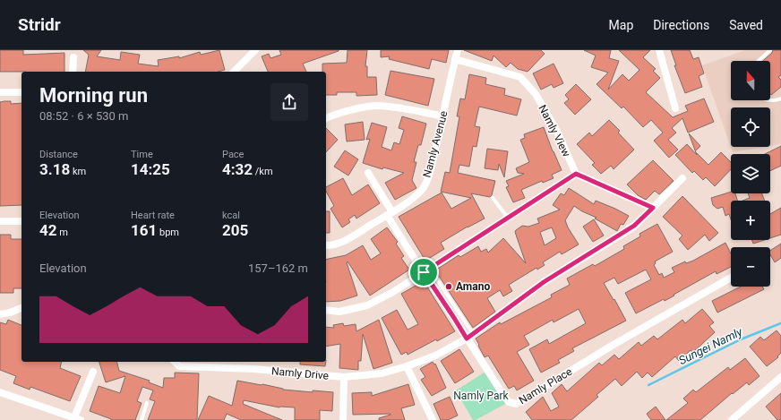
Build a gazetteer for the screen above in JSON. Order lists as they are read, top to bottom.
{
  "streets": {
    "street": [
      "Namly View",
      "Namly Avenue",
      "Namly Drive",
      "Namly Place"
    ]
  },
  "crossings": [
    ["Namly View", "Namly Avenue"],
    ["Namly Avenue", "Namly Place"],
    ["Namly Drive", "Namly Place"]
  ],
  "water": ["Sungei Namly"],
  "parks": ["Namly Park"],
  "places": ["Amano"],
  "north": "top",
  "page": {
    "header": "Stridr",
    "nav": ["Map", "Directions", "Saved"],
    "map_buttons": ["+", "−"],
    "heading": ["Morning run", "08:52 · 6 × 530 m"],
    "stats": [
      ["Distance", "3.18 km"],
      ["Time", "14:25"],
      ["Pace", "4:32 /km"],
      ["Elevation", "42 m"],
      ["Heart rate", "161 bpm"],
      ["kcal", "205"]
    ],
    "chart": ["Elevation", "157–162 m"]
  }
}
